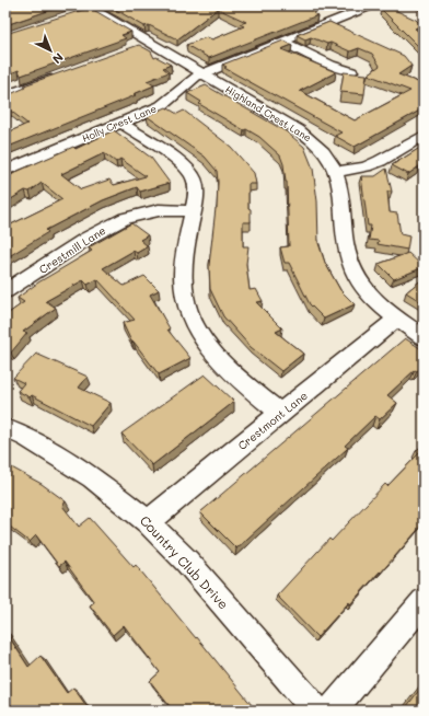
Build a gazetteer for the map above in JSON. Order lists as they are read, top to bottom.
{
  "streets": {
    "street": [
      "Highland Crest Lane",
      "Holly Crest Lane",
      "Crestmill Lane",
      "Crestmont Lane",
      "Country Club Drive"
    ]
  },
  "crossings": [
    ["Highland Crest Lane", "Holly Crest Lane"],
    ["Highland Crest Lane", "Crestmont Lane"],
    ["Crestmont Lane", "Country Club Drive"]
  ],
  "north": "bottom right"
}
